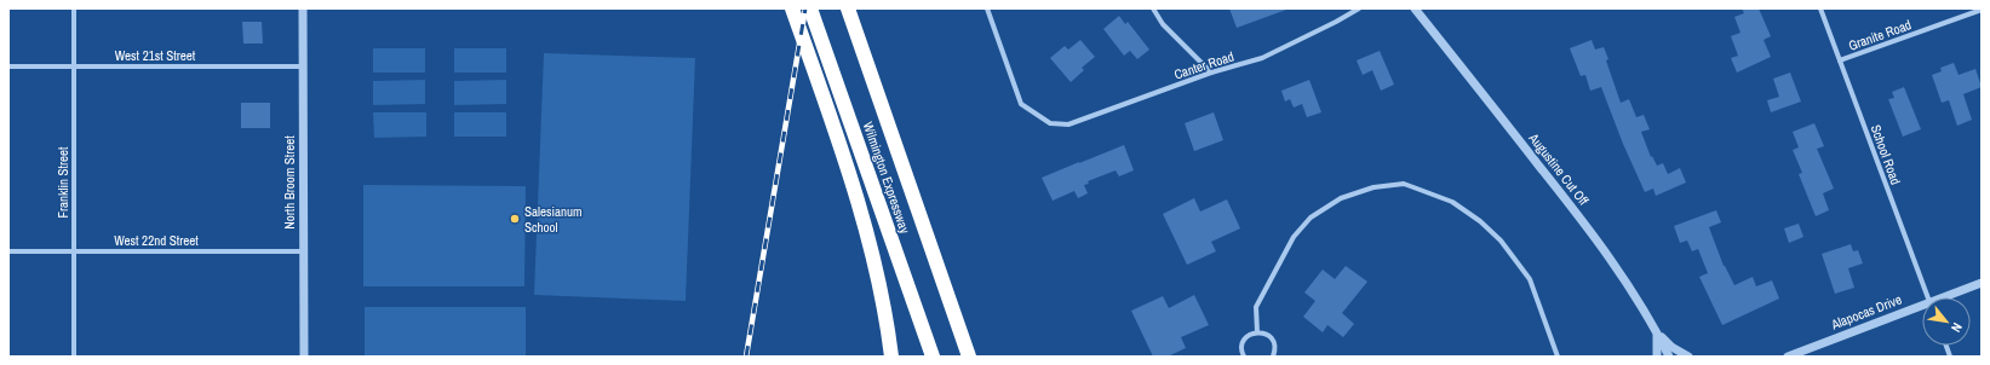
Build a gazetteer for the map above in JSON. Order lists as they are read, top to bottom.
{
  "streets": {
    "highway": ["Wilmington Expressway"],
    "street": [
      "Granite Road",
      "West 21st Street",
      "Canter Road",
      "School Road",
      "Augustine Cut Off",
      "Franklin Street",
      "North Broom Street",
      "West 22nd Street",
      "Alapocas Drive"
    ]
  },
  "crossings": [
    ["Granite Road", "School Road"],
    ["West 21st Street", "Franklin Street"],
    ["West 21st Street", "North Broom Street"],
    ["Franklin Street", "West 22nd Street"],
    ["North Broom Street", "West 22nd Street"]
  ],
  "places": ["Salesianum School"],
  "north": "bottom right"
}
